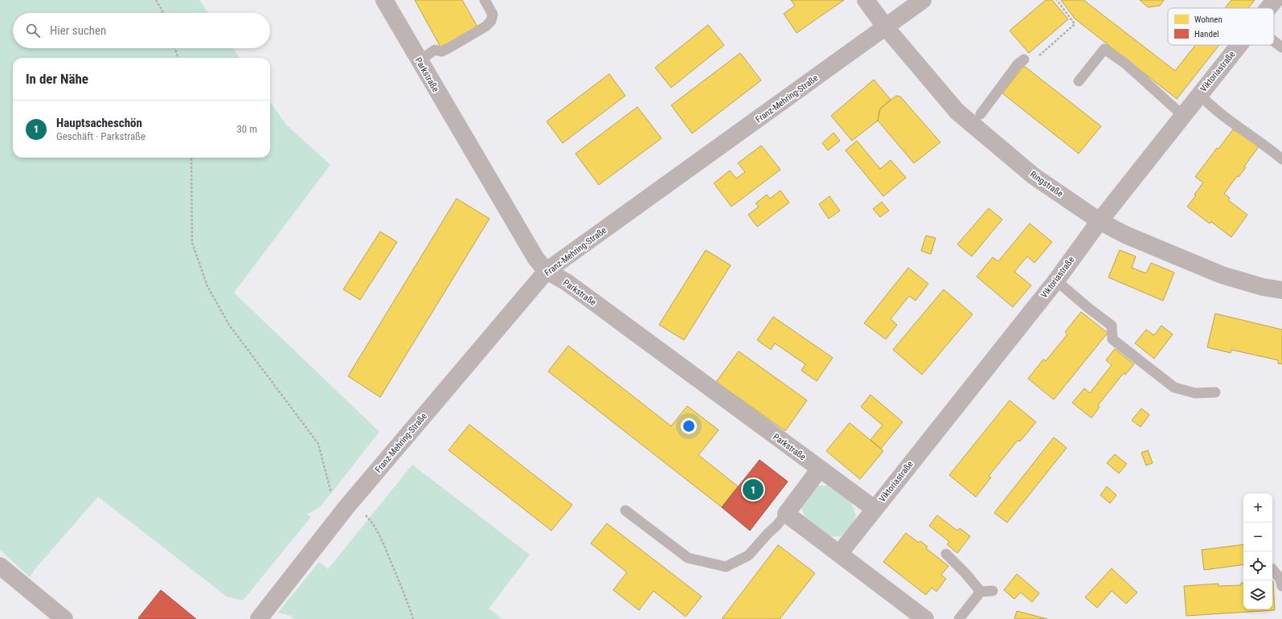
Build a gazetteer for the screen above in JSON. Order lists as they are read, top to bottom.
{
  "streets": {
    "street": [
      "Viktoriastraße",
      "Parkstraße",
      "Franz-Mehring-Straße",
      "Ringstraße"
    ]
  },
  "crossings": [
    ["Viktoriastraße", "Parkstraße"],
    ["Viktoriastraße", "Ringstraße"],
    ["Parkstraße", "Franz-Mehring-Straße"],
    ["Franz-Mehring-Straße", "Ringstraße"]
  ],
  "legend": ["Wohnen", "Handel"],
  "page": {
    "search": "Hier suchen",
    "heading": "In der Nähe",
    "list": [
      {
        "mark": "1",
        "name": "Hauptsacheschön",
        "note": "Geschäft · Parkstraße",
        "value": "30 m"
      }
    ],
    "pins": "1",
    "map_buttons": ["+", "−"]
  }
}
